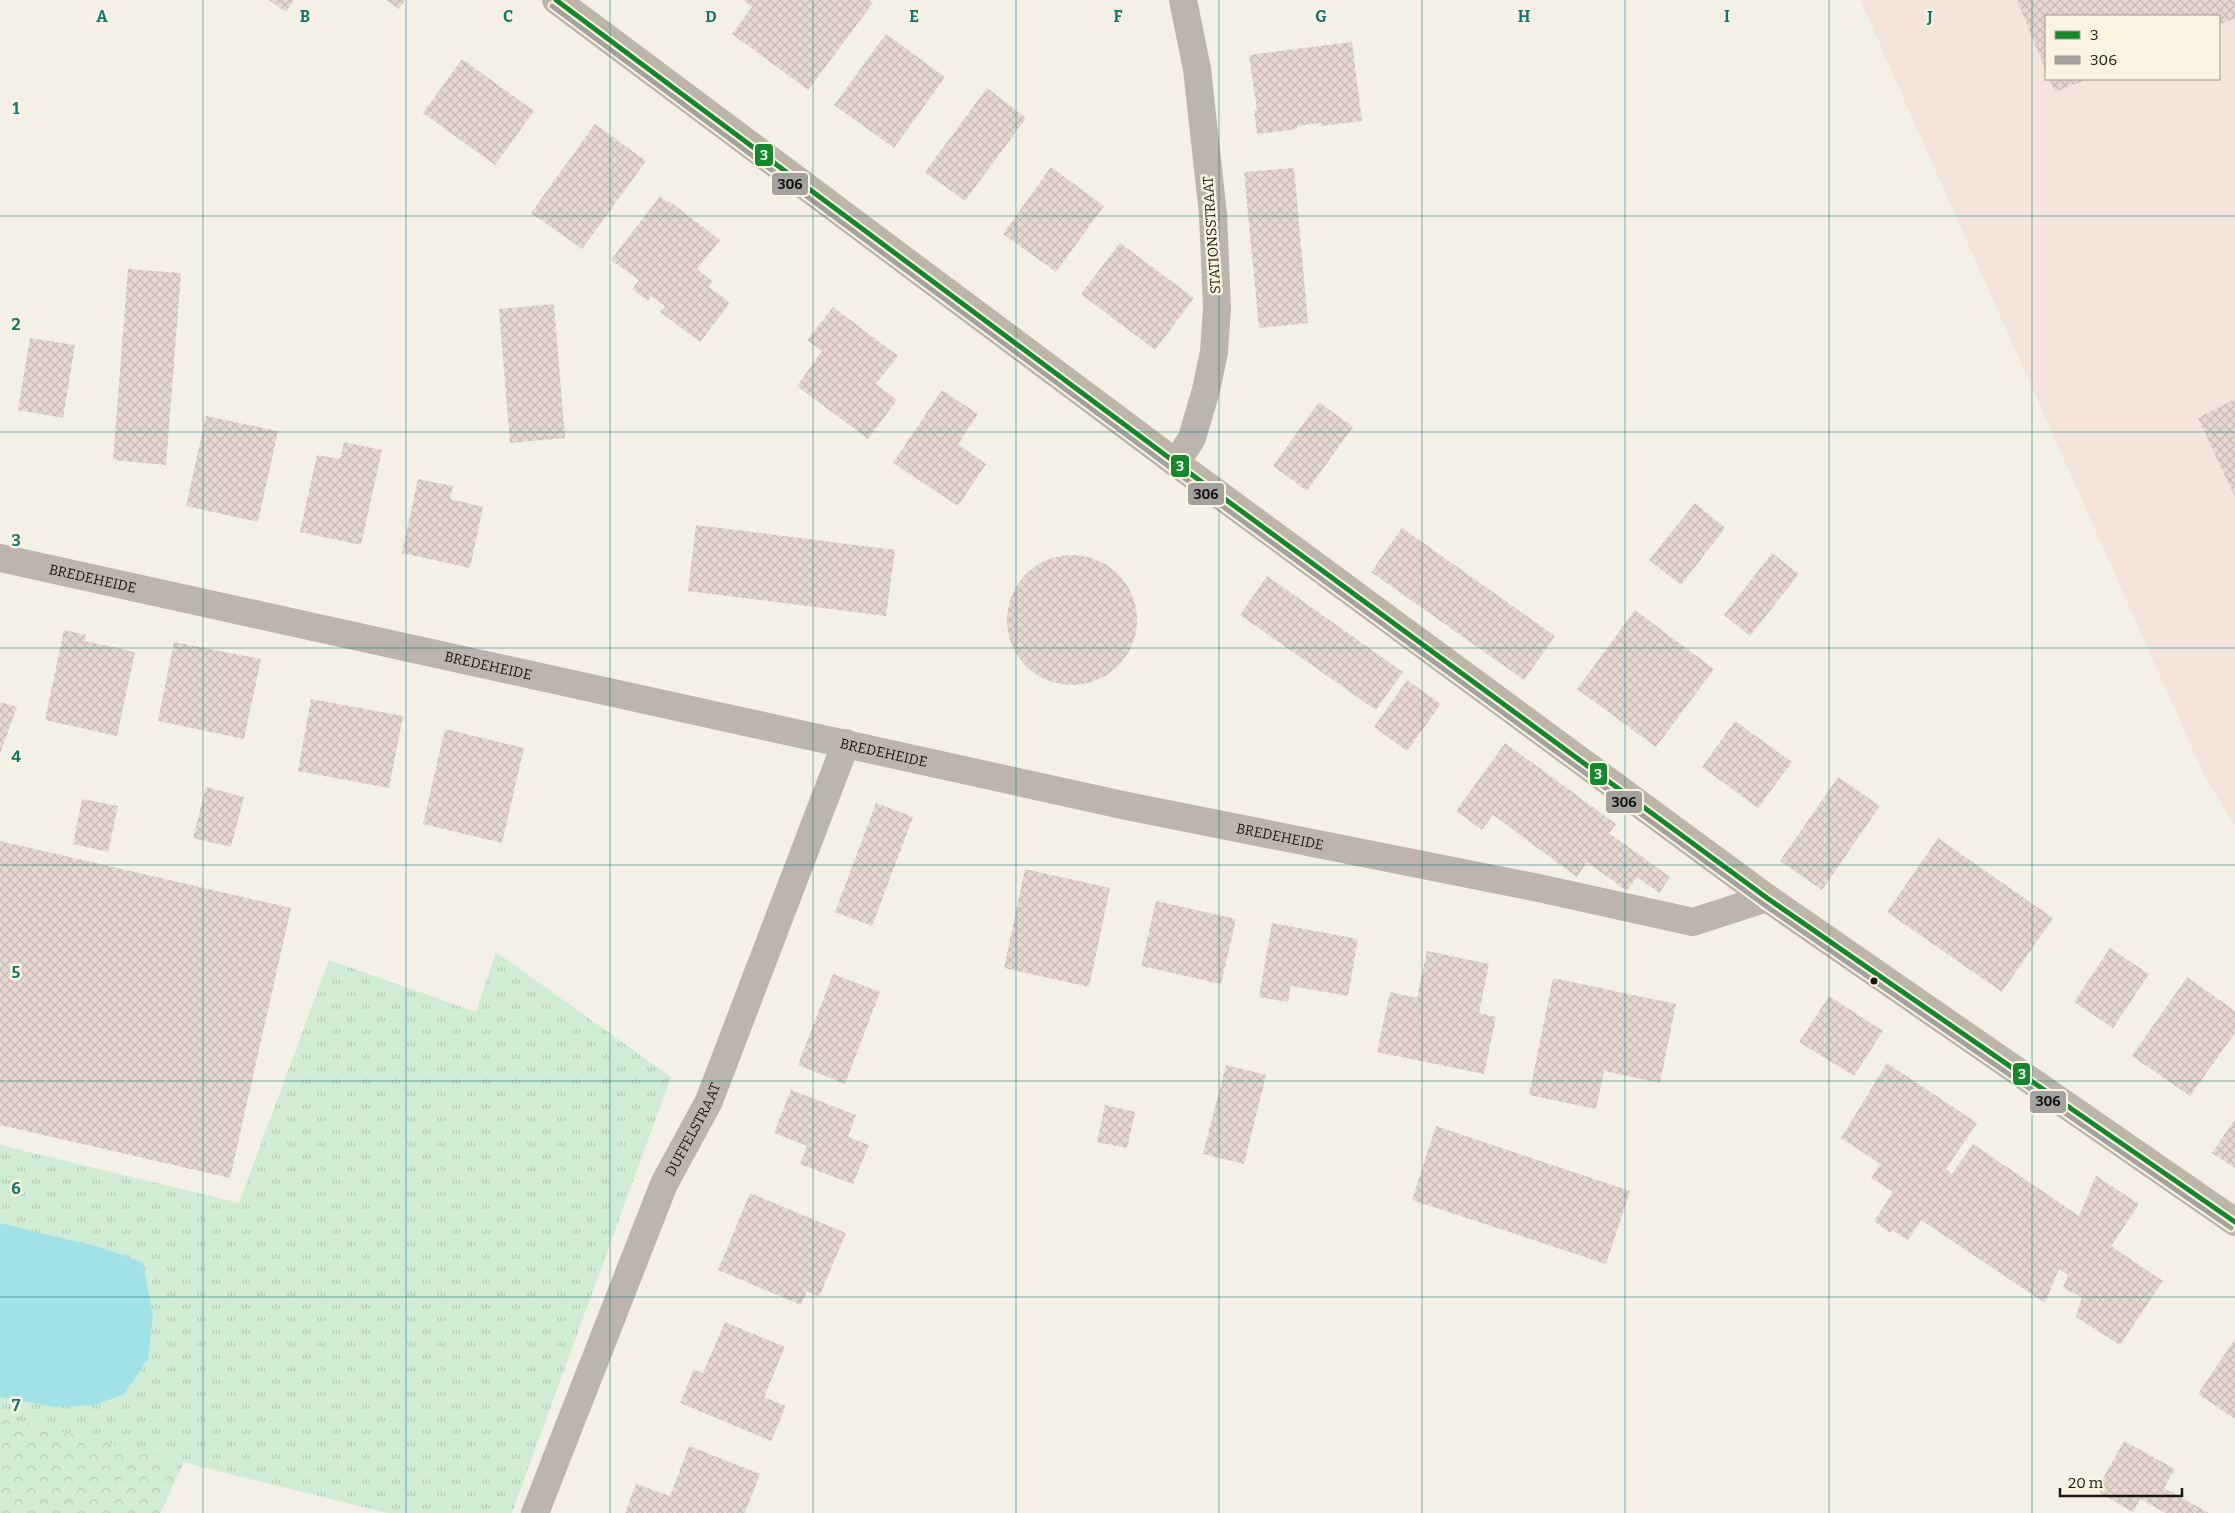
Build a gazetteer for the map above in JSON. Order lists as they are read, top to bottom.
{
  "streets": {
    "street": ["STATIONSSTRAAT", "BREDEHEIDE", "DUFFELSTRAAT"]
  },
  "crossings": [
    ["BREDEHEIDE", "DUFFELSTRAAT"]
  ],
  "lines": ["transit line 3", "transit line 306"],
  "legend": ["3", "306"],
  "scale_bar": "20 m",
  "grid": {
    "columns": [
      "A",
      "B",
      "C",
      "D",
      "E",
      "F",
      "G",
      "H",
      "I",
      "J"
    ],
    "rows": [
      "1",
      "2",
      "3",
      "4",
      "5",
      "6",
      "7"
    ]
  }
}
